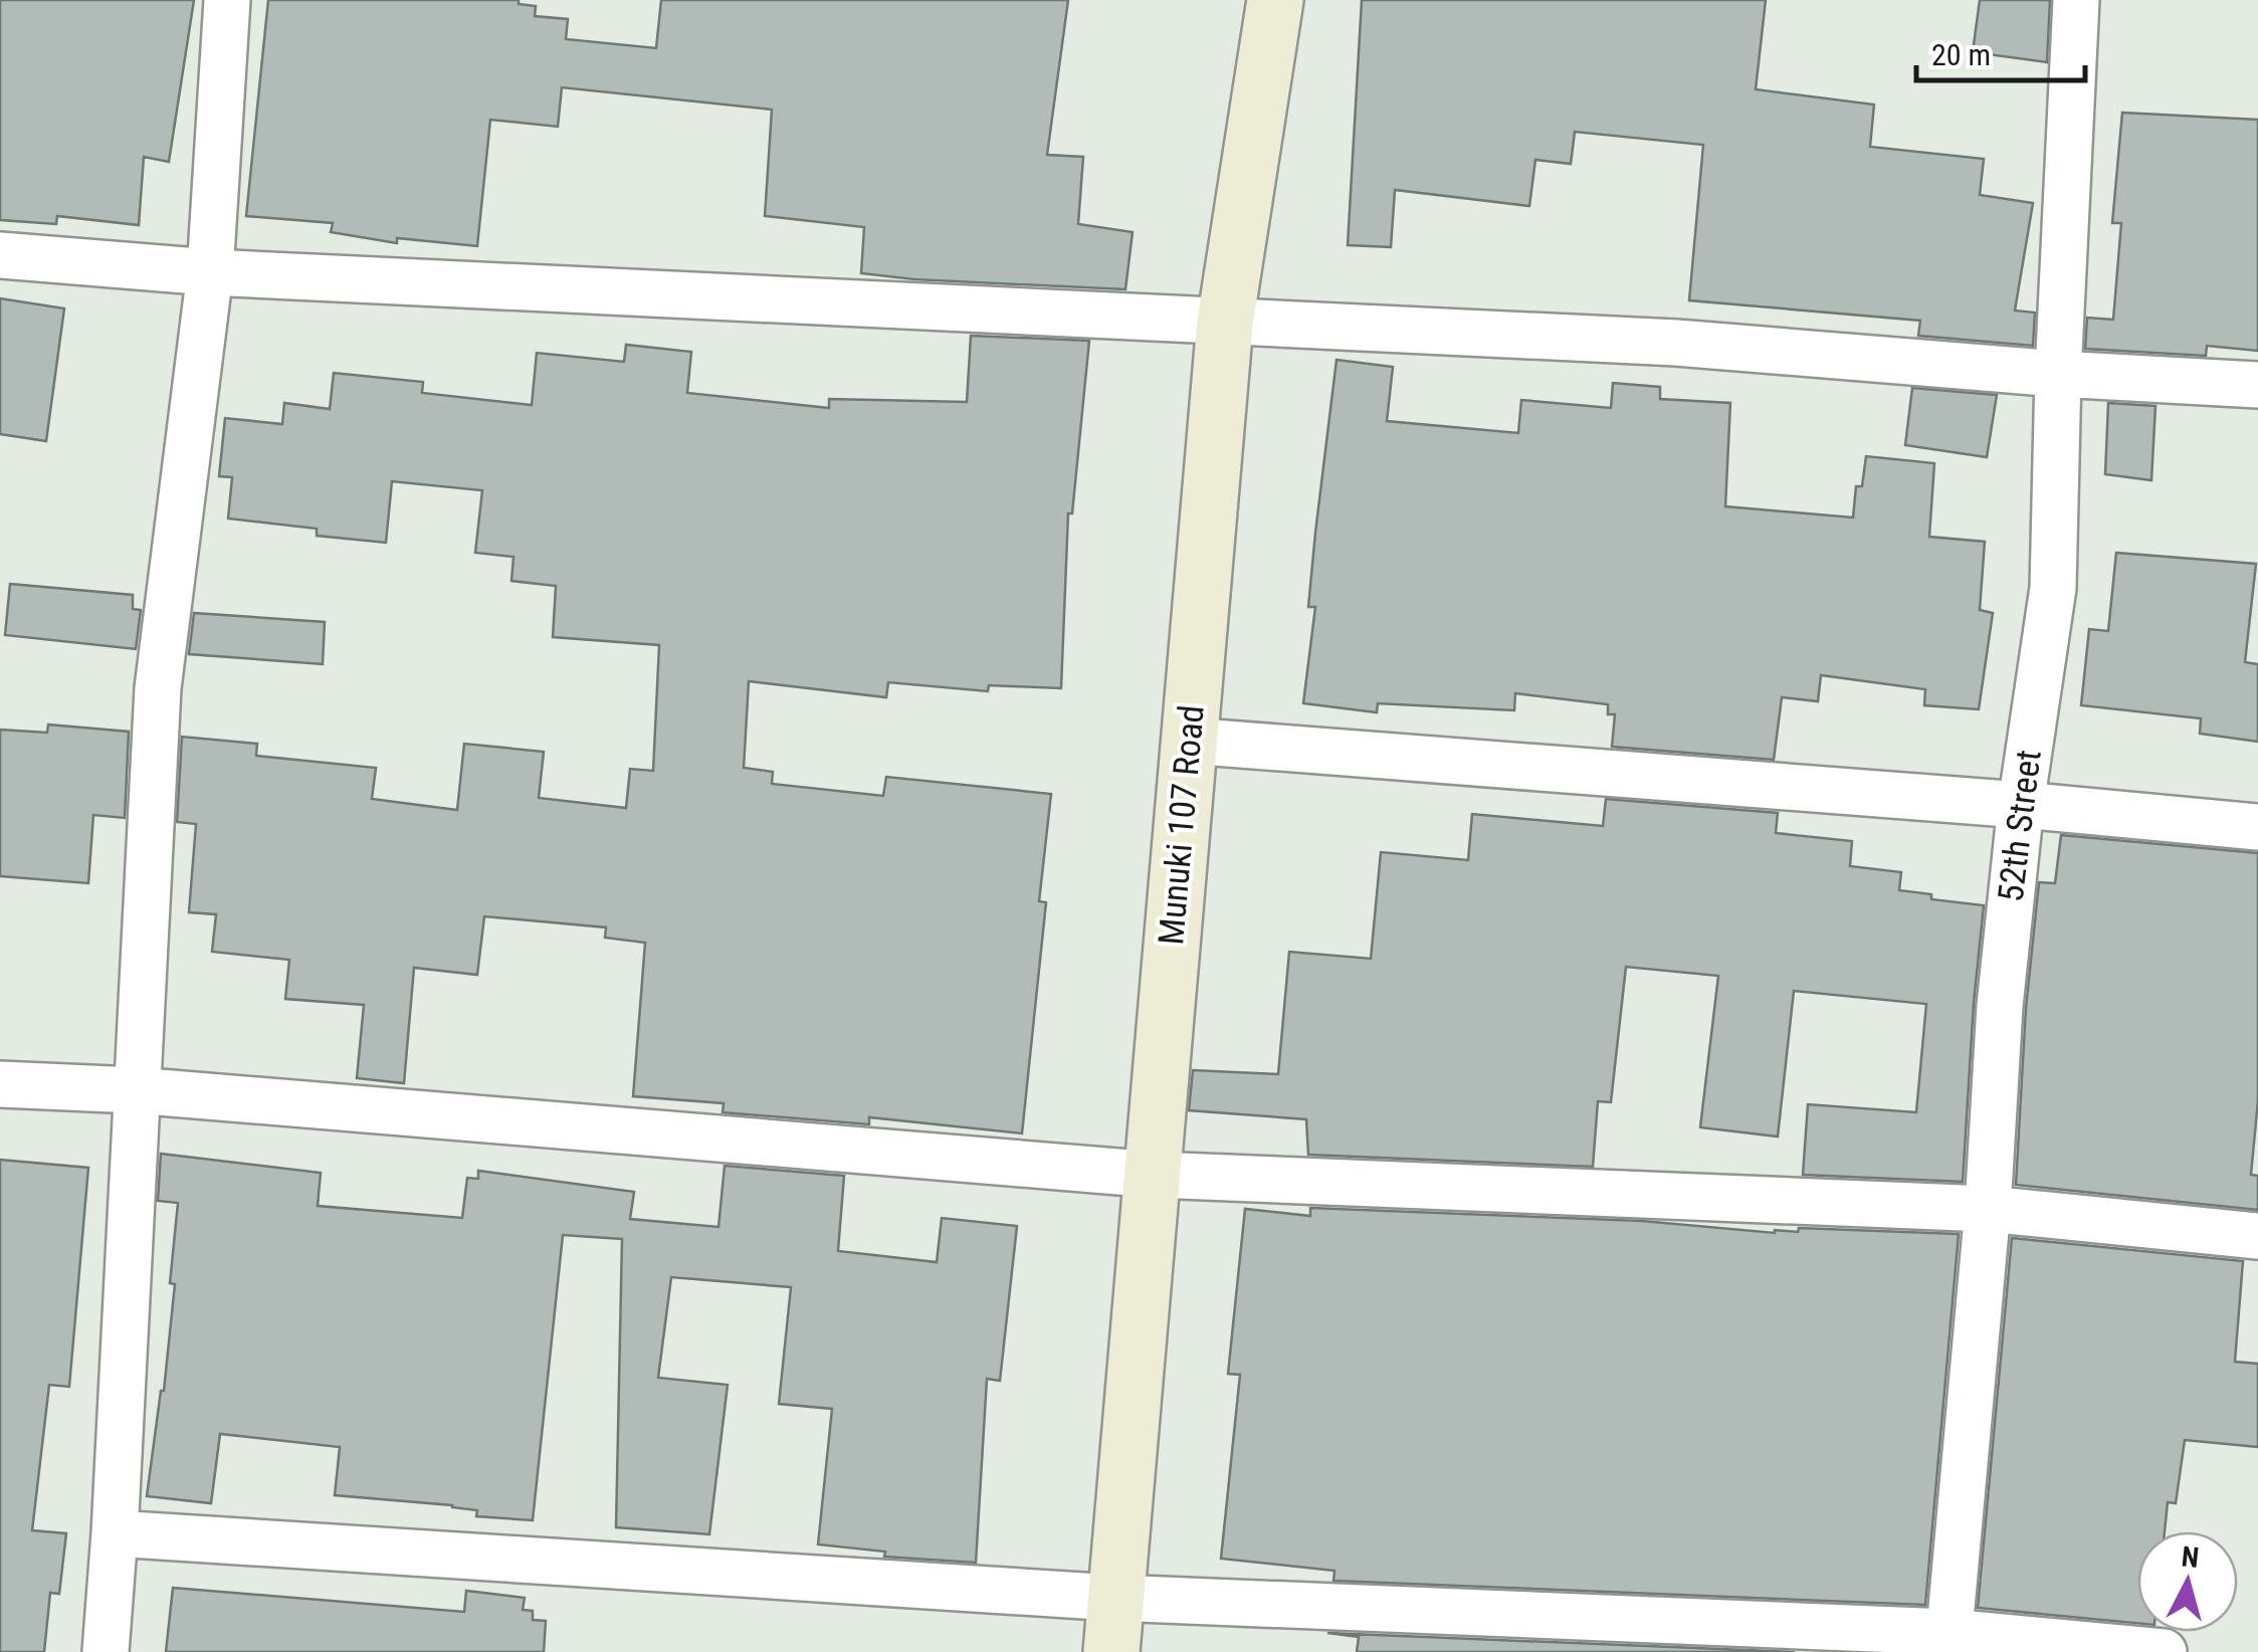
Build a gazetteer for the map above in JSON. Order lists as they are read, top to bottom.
{
  "streets": {
    "street": ["Munuki 107 Road", "52th Street"]
  },
  "scale_bar": "20 m",
  "north": "top"
}
